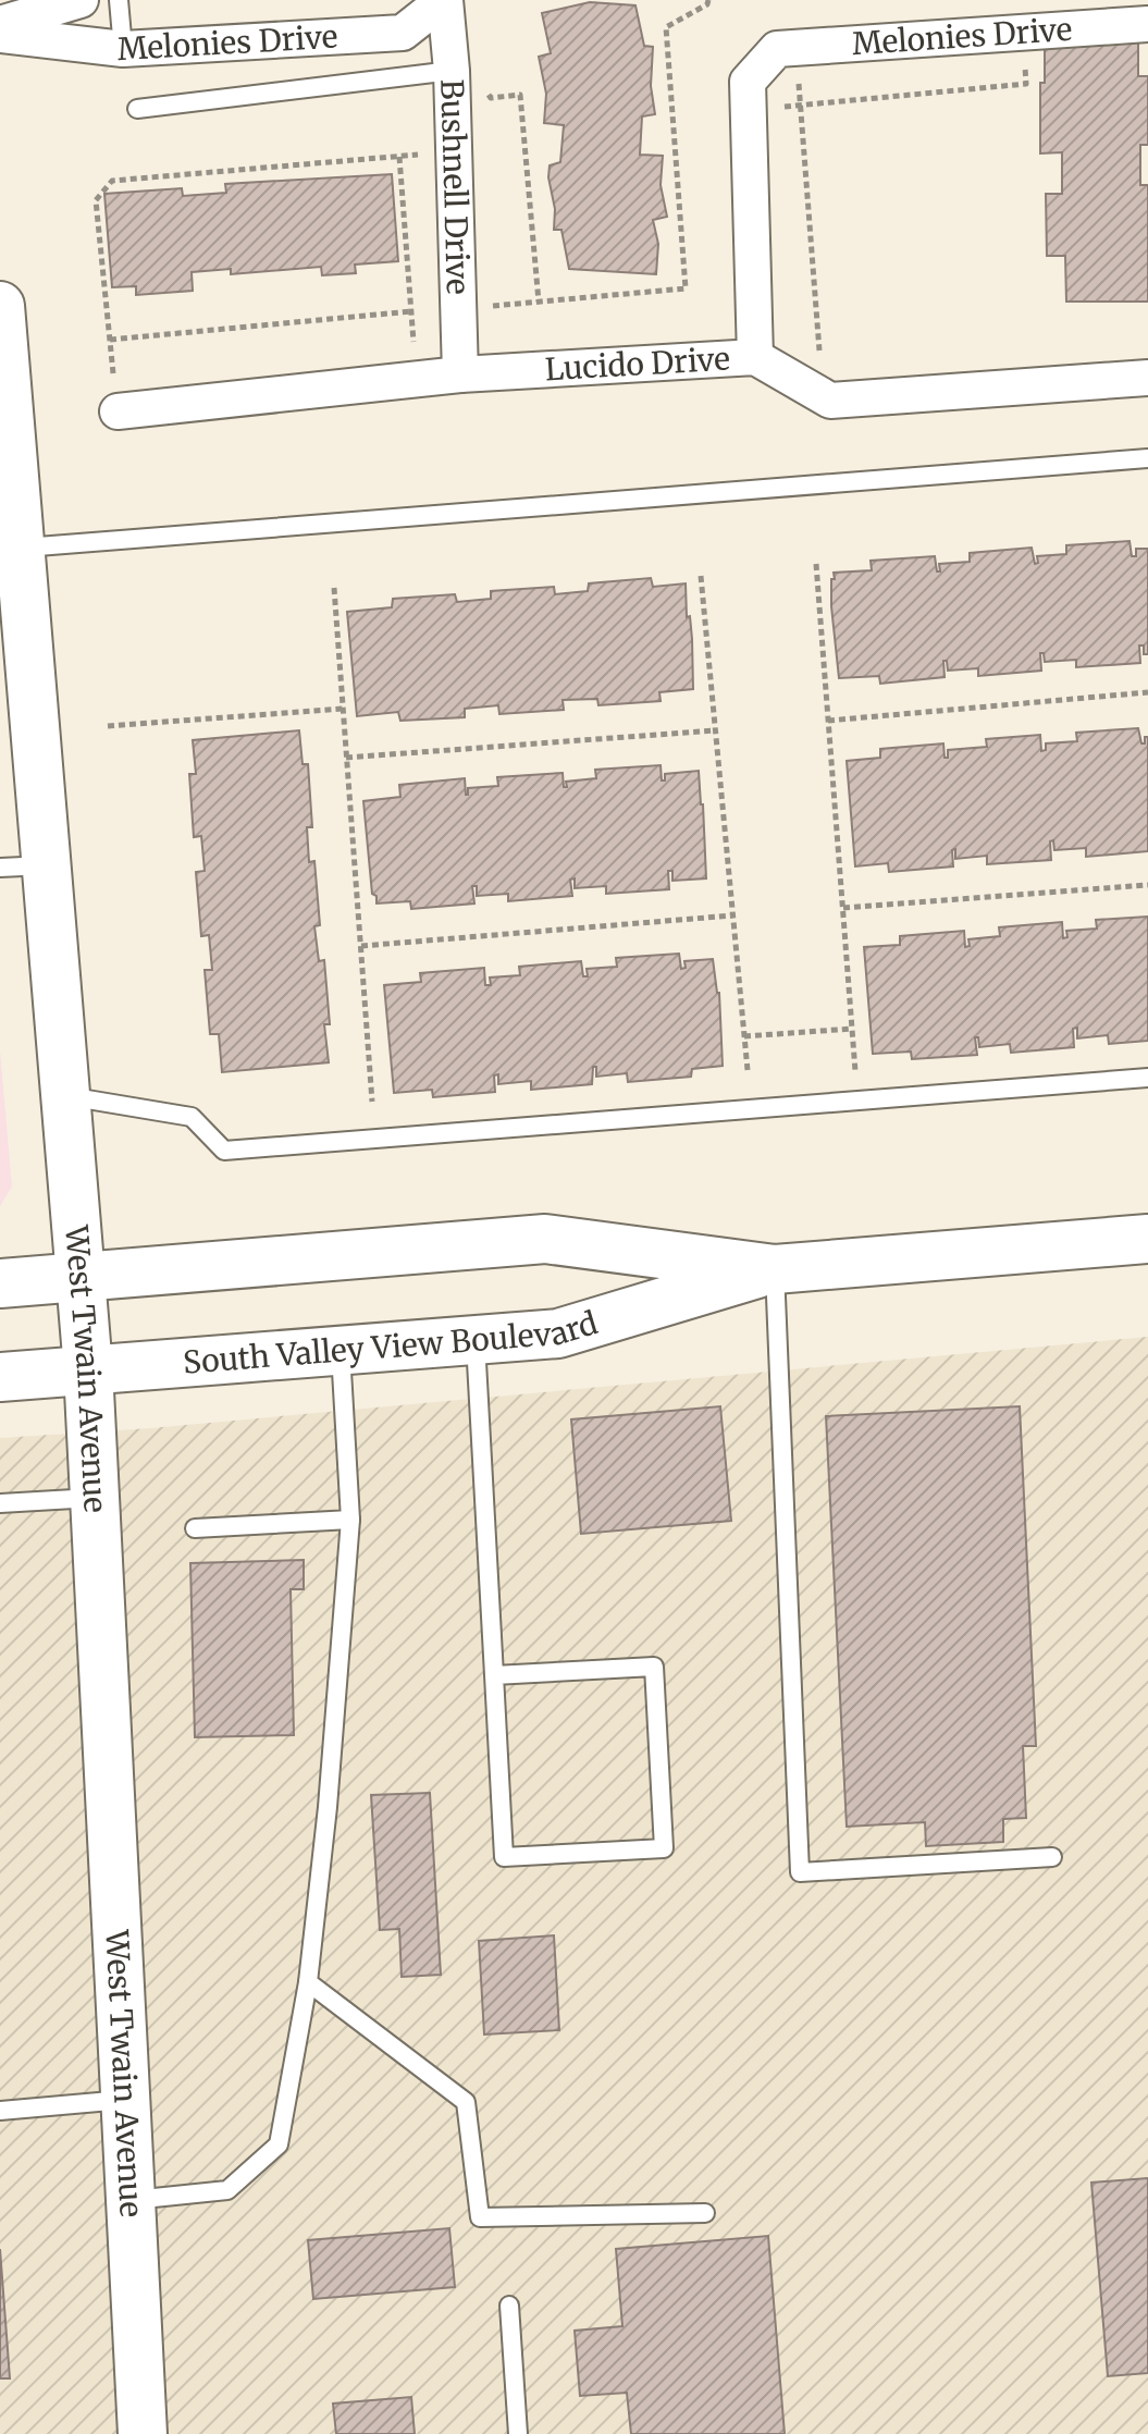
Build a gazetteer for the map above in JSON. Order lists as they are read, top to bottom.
{
  "streets": {
    "main road": ["South Valley View Boulevard", "West Twain Avenue"],
    "street": ["Melonies Drive", "Bushnell Drive", "Lucido Drive"]
  },
  "crossings": [
    ["Melonies Drive", "Bushnell Drive"],
    ["Bushnell Drive", "Lucido Drive"],
    ["South Valley View Boulevard", "West Twain Avenue"]
  ]
}
